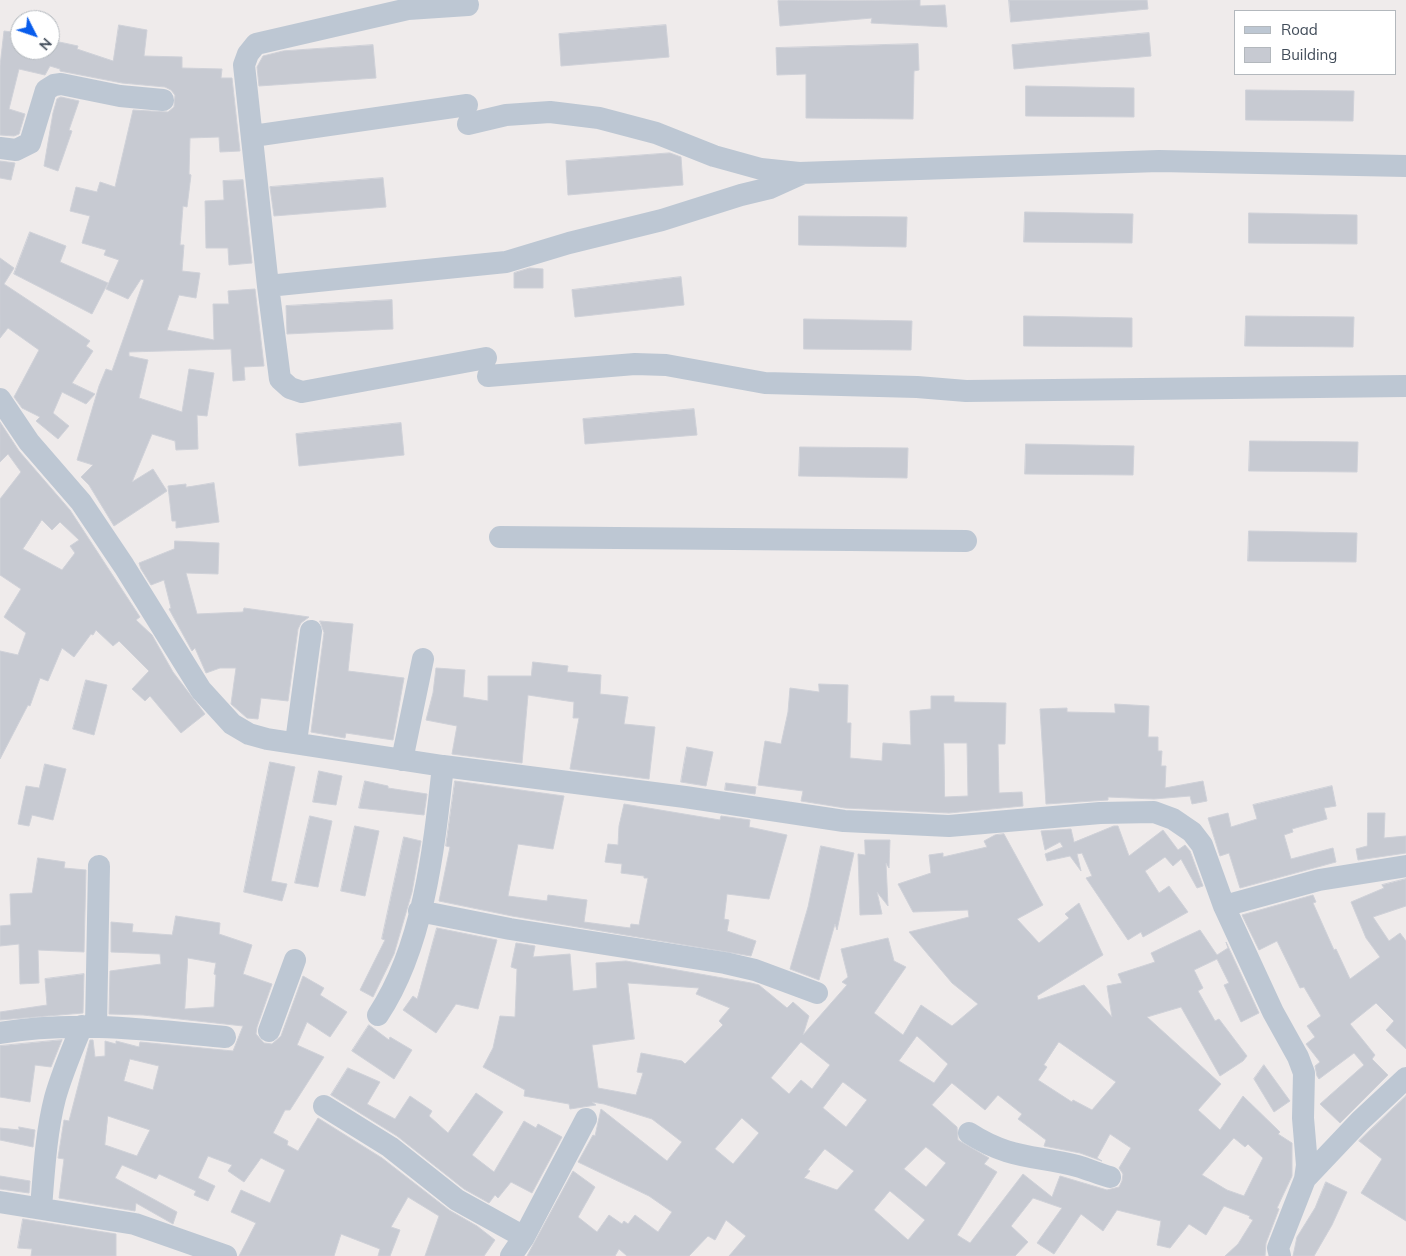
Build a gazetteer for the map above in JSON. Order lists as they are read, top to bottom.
{
  "legend": ["Road", "Building"],
  "north": "bottom right"
}
